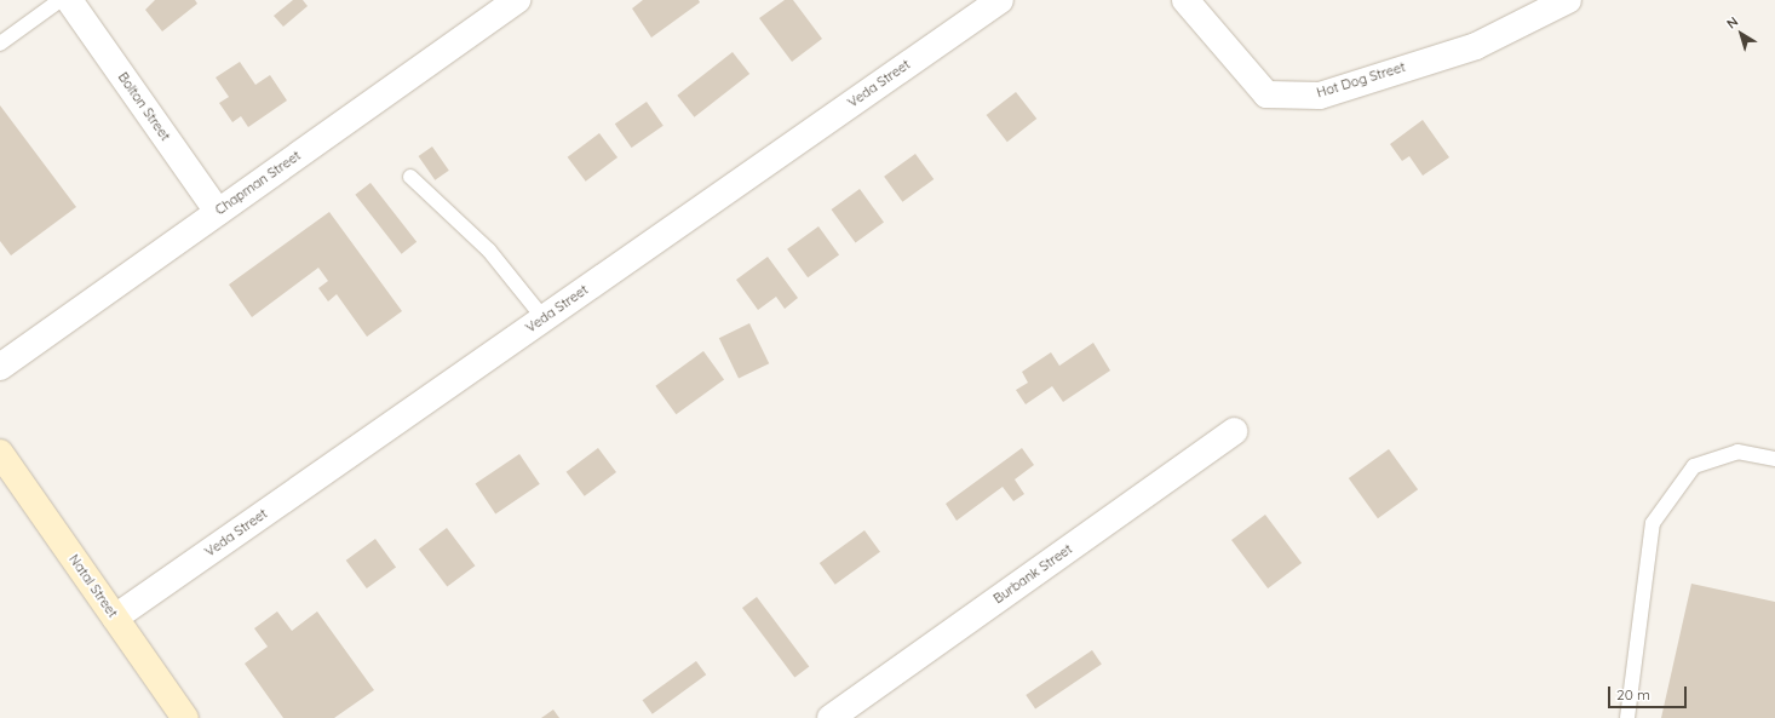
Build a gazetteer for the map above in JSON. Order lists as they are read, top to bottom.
{
  "streets": {
    "main road": ["Natal Street"],
    "street": [
      "Hot Dog Street",
      "Veda Street",
      "Bolton Street",
      "Chapman Street",
      "Burbank Street"
    ]
  },
  "crossings": [
    ["Veda Street", "Natal Street"],
    ["Bolton Street", "Chapman Street"]
  ],
  "scale_bar": "20 m",
  "north": "top left"
}
